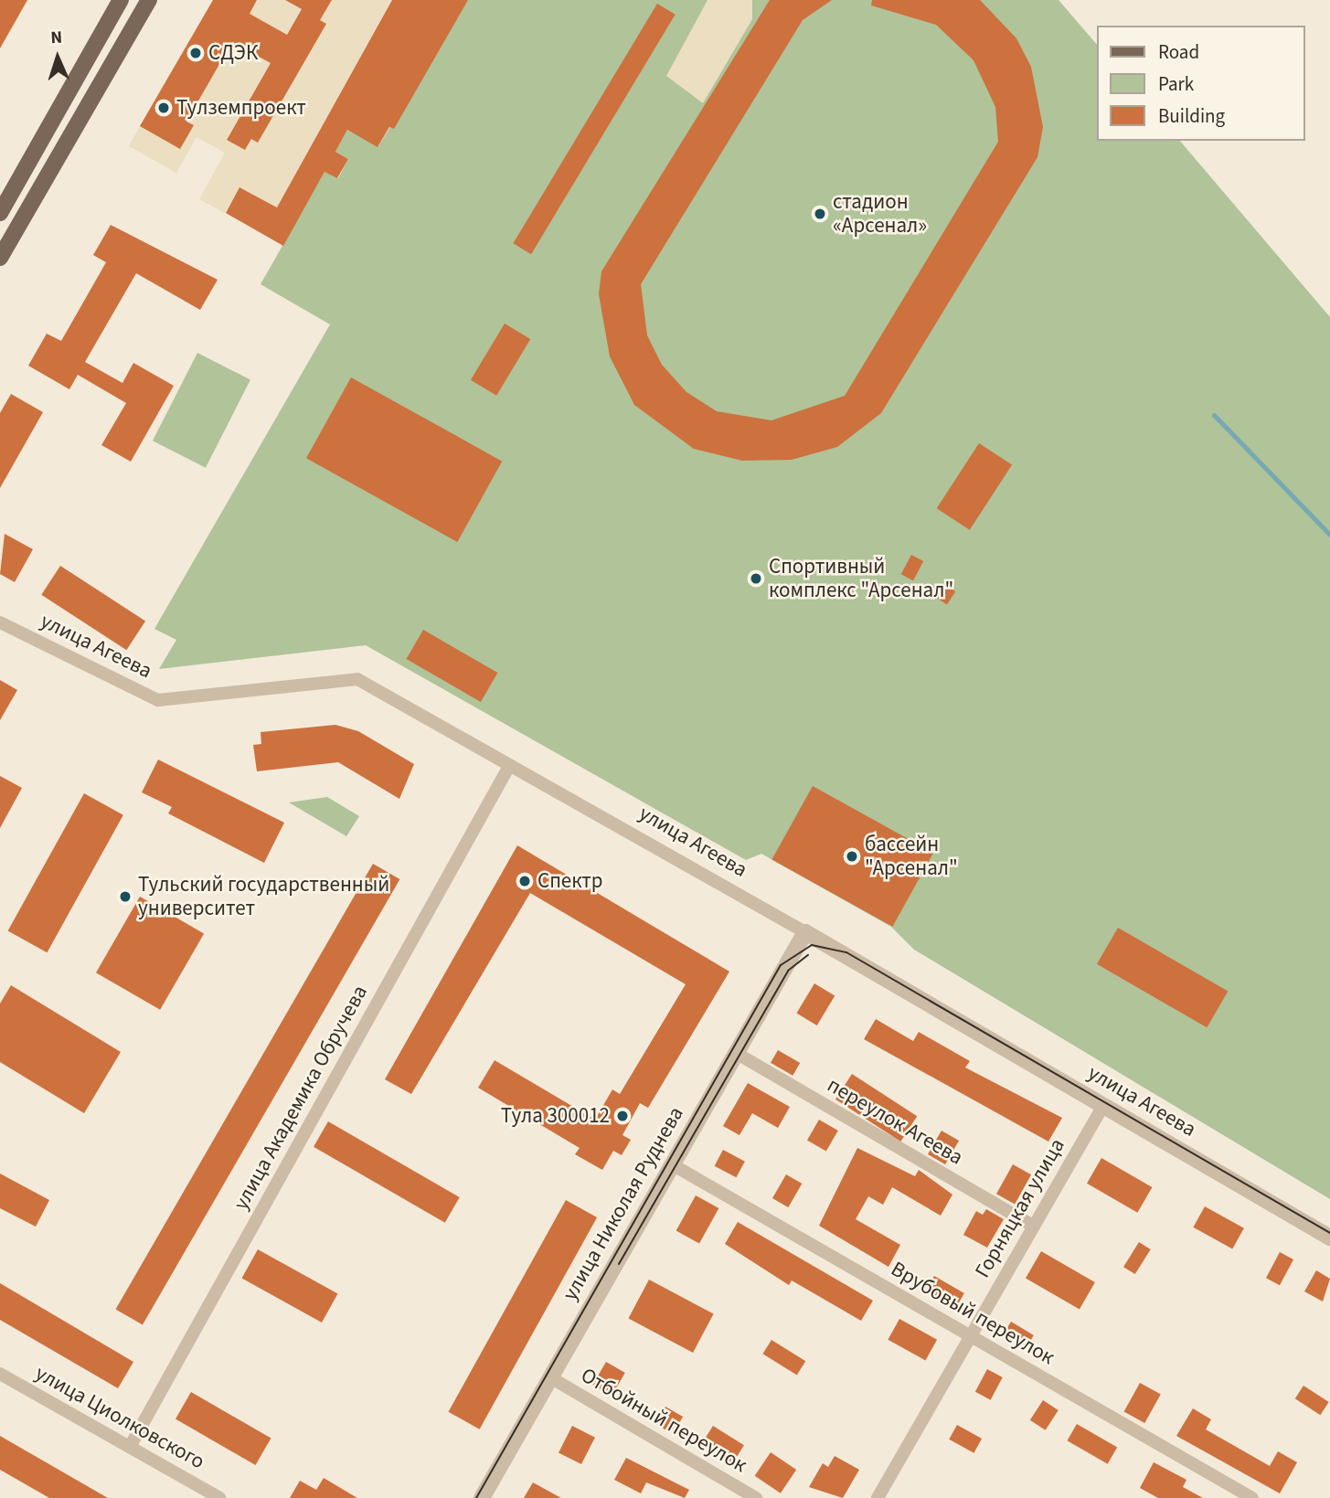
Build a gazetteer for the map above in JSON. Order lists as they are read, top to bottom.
{
  "streets": {
    "street": [
      "улица Агеева",
      "улица Академика Обручева",
      "переулок Агеева",
      "улица Николая Руднева",
      "Горняцкая улица",
      "Врубовый переулок",
      "улица Циолковского",
      "Отбойный переулок"
    ]
  },
  "crossings": [
    ["улица Агеева", "улица Академика Обручева"],
    ["улица Агеева", "улица Николая Руднева"],
    ["улица Агеева", "Горняцкая улица"],
    ["улица Академика Обручева", "улица Циолковского"],
    ["переулок Агеева", "улица Николая Руднева"],
    ["переулок Агеева", "Горняцкая улица"],
    ["улица Николая Руднева", "Врубовый переулок"],
    ["улица Николая Руднева", "Отбойный переулок"],
    ["Горняцкая улица", "Врубовый переулок"]
  ],
  "places": [
    "СДЭК",
    "Тулземпроект",
    "стадион «Арсенал»",
    "Спортивный комплекс \"Арсенал\"",
    "бассейн \"Арсенал\"",
    "Спектр",
    "Тульский государственный университет",
    "Тула 300012"
  ],
  "legend": ["Road", "Park", "Building"],
  "north": "top"
}
